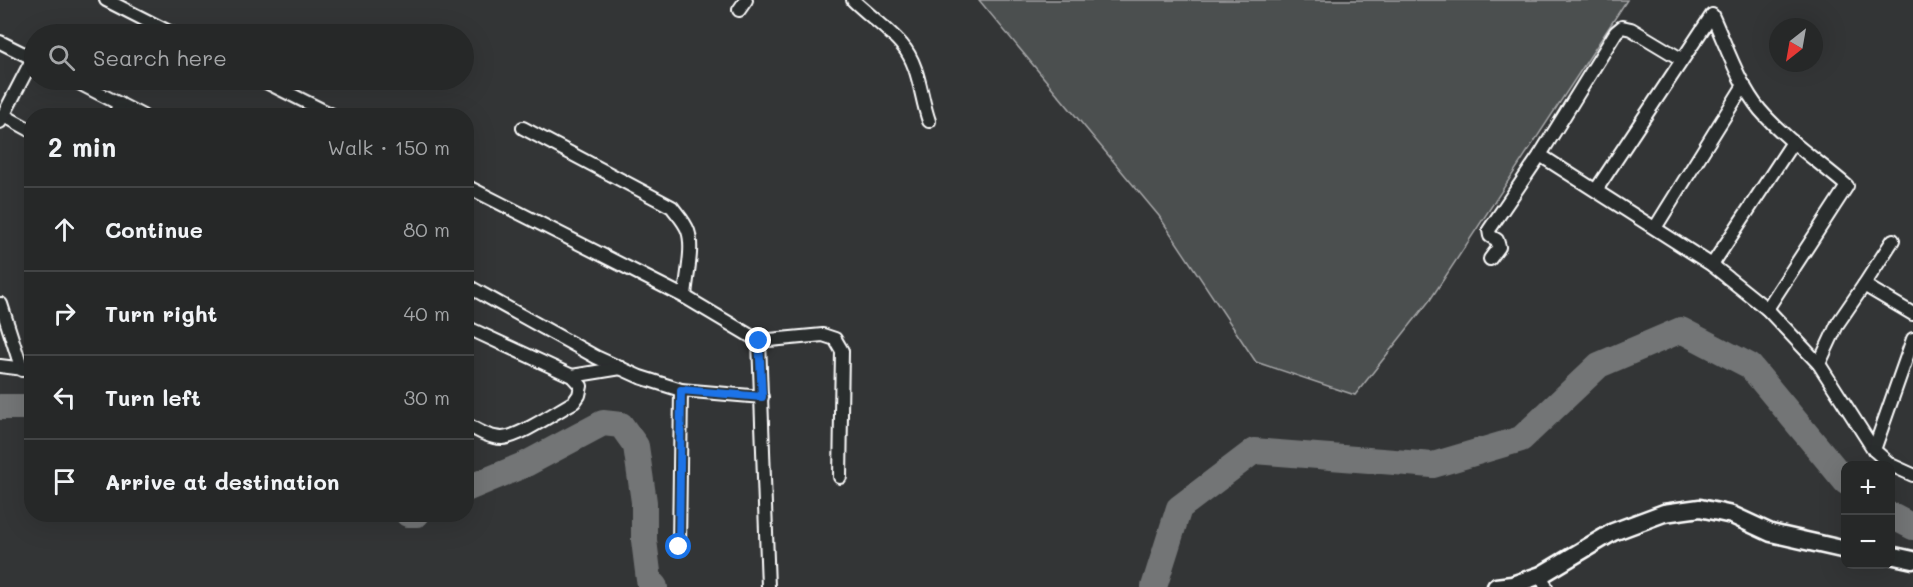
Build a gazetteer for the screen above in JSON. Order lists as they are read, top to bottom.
{
  "north": "bottom left",
  "page": {
    "search": "Search here",
    "heading": ["2 min", "Walk · 150 m"],
    "list": [
      ["Continue", "80 m"],
      ["Turn right", "40 m"],
      ["Turn left", "30 m"],
      "Arrive at destination"
    ],
    "map_buttons": ["+", "−"]
  }
}
